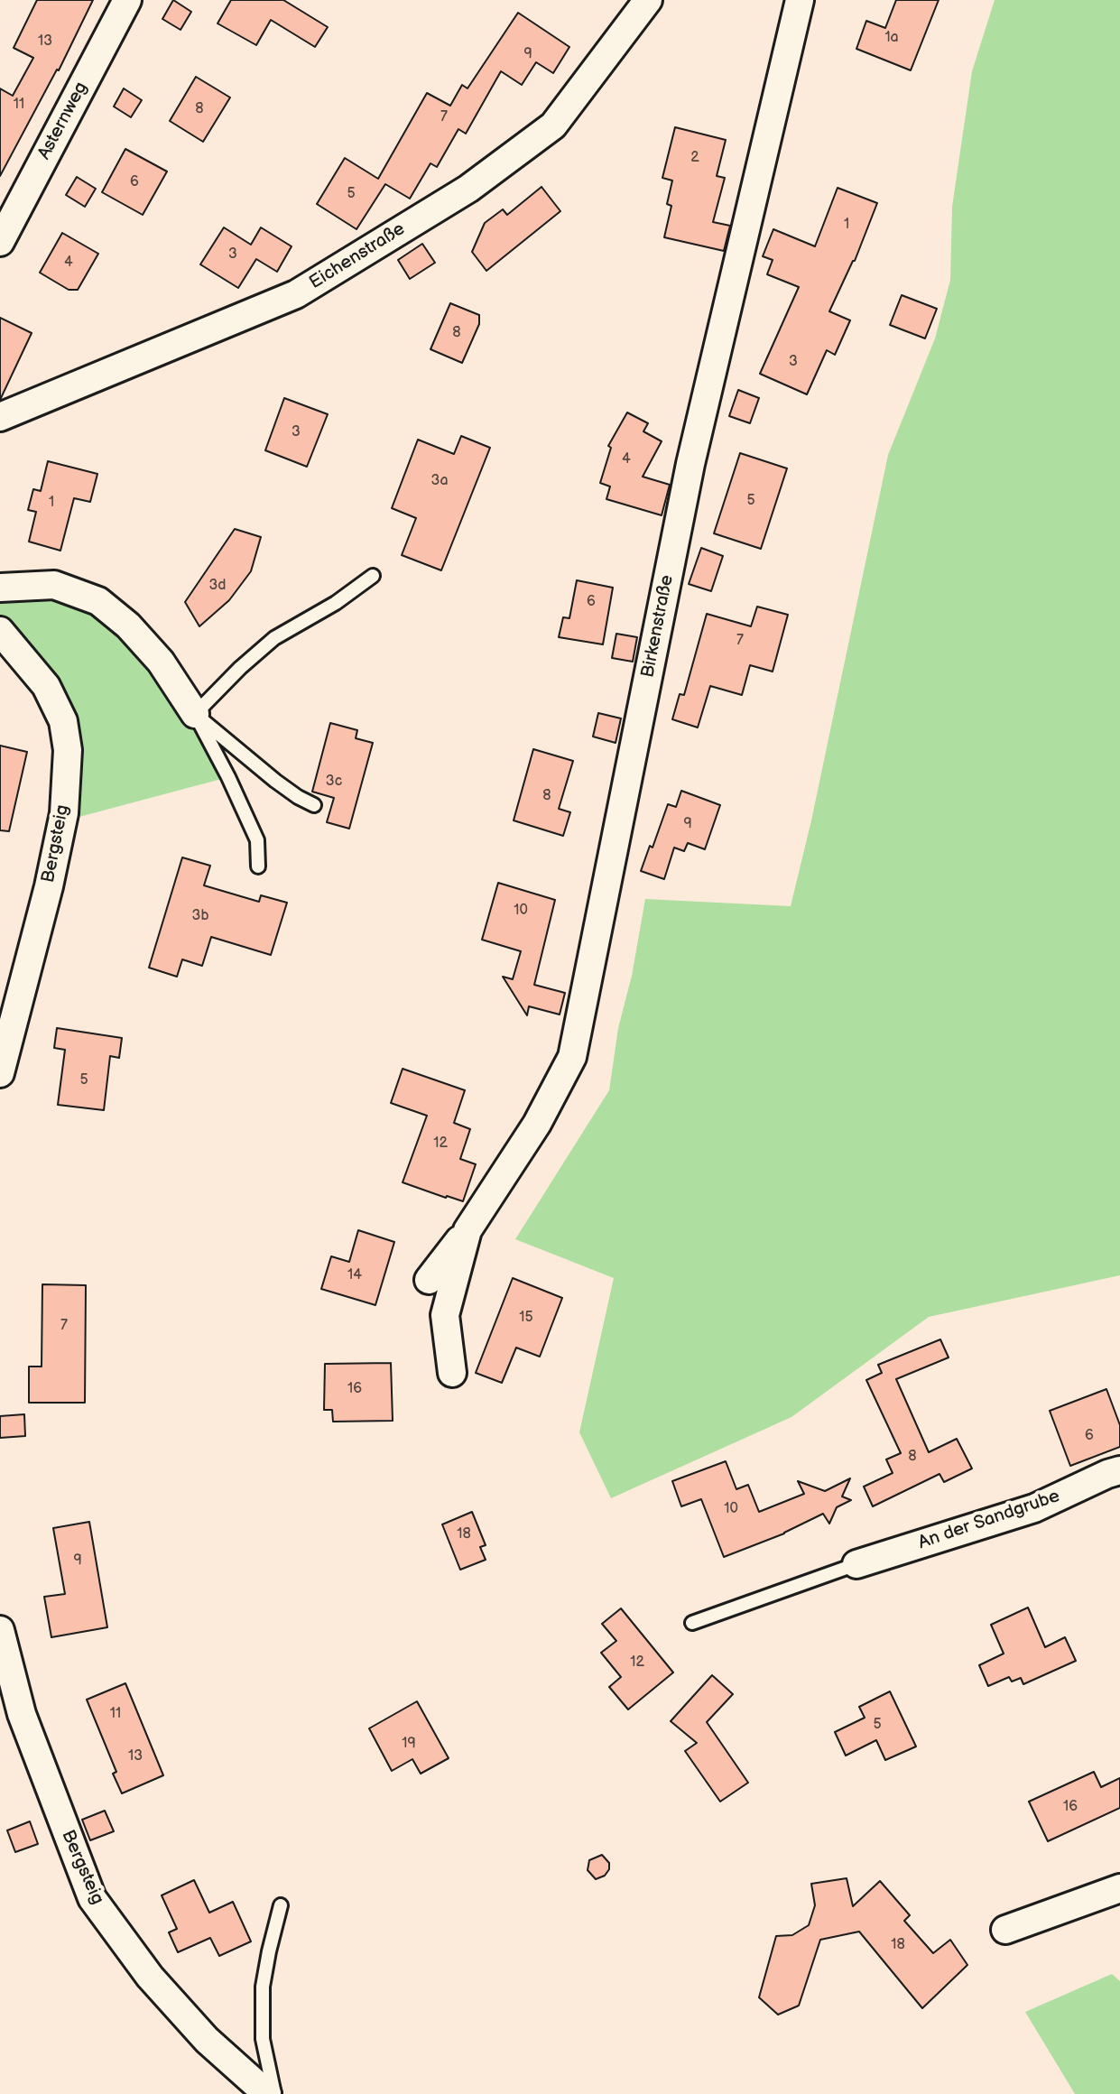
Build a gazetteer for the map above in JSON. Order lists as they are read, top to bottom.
{
  "streets": {
    "street": [
      "Asternweg",
      "Eichenstraße",
      "Birkenstraße",
      "Bergsteig",
      "An der Sandgrube"
    ]
  },
  "house_numbers": [
    "1a",
    "13",
    "9",
    "11",
    "8",
    "7",
    "2",
    "6",
    "5",
    "1",
    "3",
    "4",
    "8",
    "3",
    "3",
    "4",
    "3a",
    "5",
    "1",
    "3d",
    "6",
    "7",
    "3c",
    "8",
    "9",
    "10",
    "3b",
    "5",
    "12",
    "14",
    "15",
    "7",
    "16",
    "6",
    "8",
    "10",
    "18",
    "9",
    "12",
    "11",
    "5",
    "19",
    "13",
    "16",
    "18"
  ]
}
